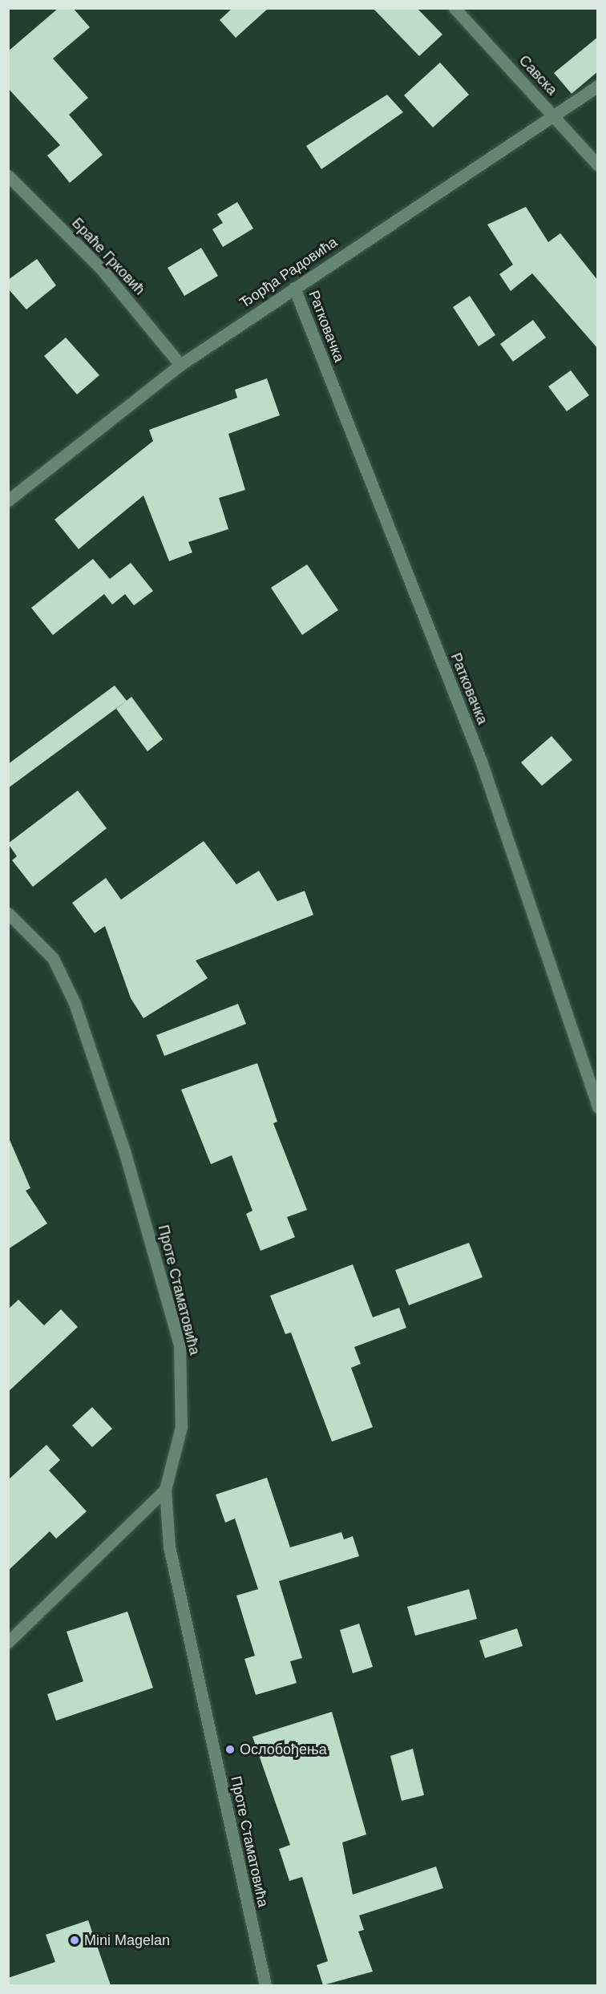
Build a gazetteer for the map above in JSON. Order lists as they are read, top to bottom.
{
  "streets": {
    "street": [
      "Савска",
      "Браће Грковић",
      "Ђорђа Радовића",
      "Ратковачка",
      "Проте Стаматовића"
    ]
  },
  "crossings": [
    ["Савска", "Ђорђа Радовића"],
    ["Браће Грковић", "Ђорђа Радовића"],
    ["Ђорђа Радовића", "Ратковачка"]
  ],
  "places": ["Ослобођења", "Mini Magelan"]
}
